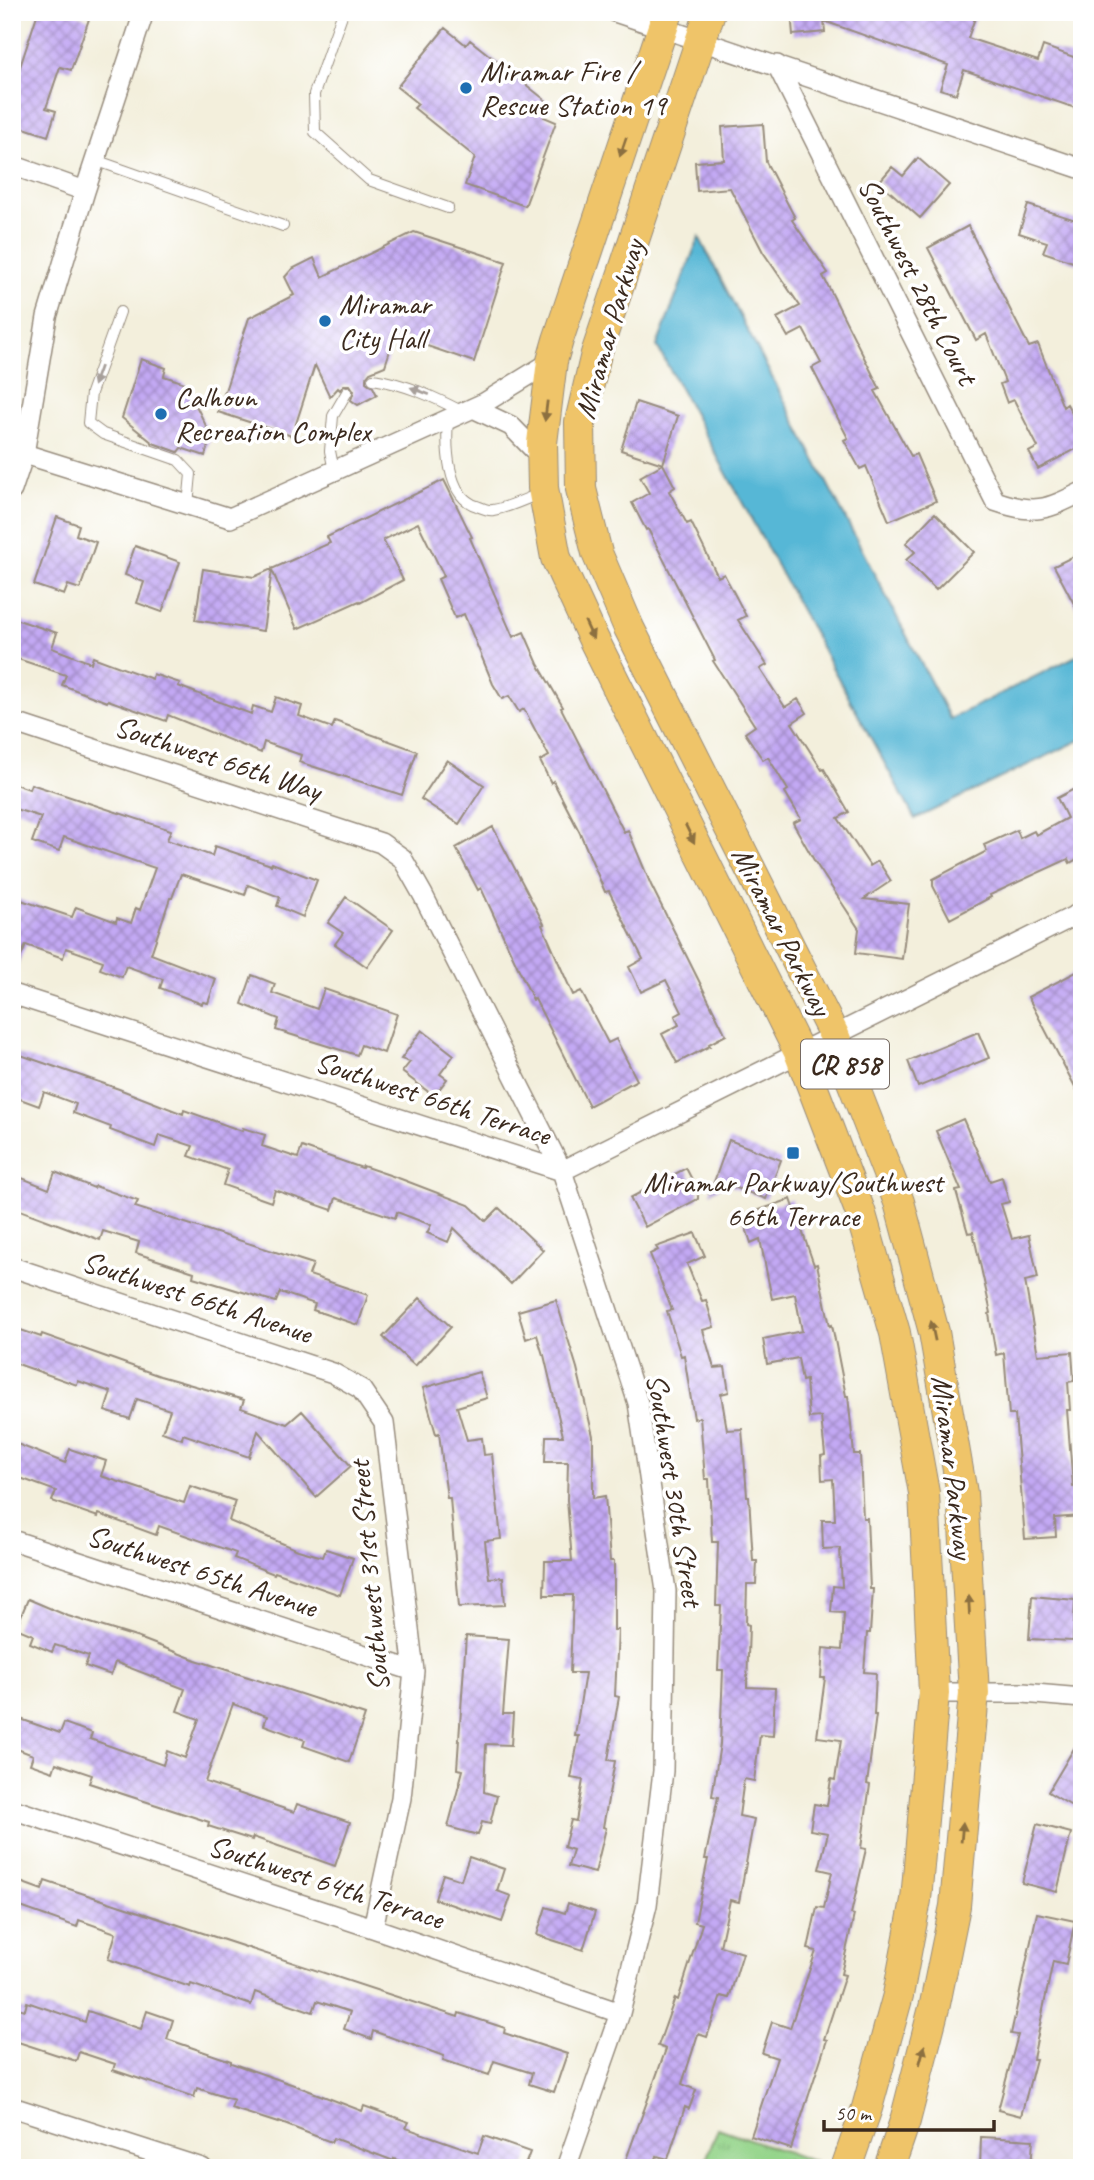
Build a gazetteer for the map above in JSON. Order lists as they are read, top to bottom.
{
  "streets": {
    "main road": ["Miramar Parkway", "CR 858"],
    "street": [
      "Southwest 28th Court",
      "Southwest 66th Way",
      "Southwest 66th Terrace",
      "Southwest 66th Avenue",
      "Southwest 30th Street",
      "Southwest 65th Avenue",
      "Southwest 31st Street",
      "Southwest 64th Terrace"
    ]
  },
  "crossings": [
    ["Miramar Parkway", "Southwest 66th Terrace"],
    ["Southwest 66th Way", "Southwest 30th Street"],
    ["Southwest 66th Terrace", "Southwest 30th Street"],
    ["Southwest 66th Avenue", "Southwest 31st Street"],
    ["Southwest 30th Street", "Southwest 64th Terrace"],
    ["Southwest 65th Avenue", "Southwest 31st Street"],
    ["Southwest 31st Street", "Southwest 64th Terrace"]
  ],
  "places": {
    "other": ["Miramar Fire / Rescue Station 19", "Miramar City Hall", "Calhoun Recreation Complex"],
    "transit": ["Miramar Parkway/Southwest 66th Terrace"]
  },
  "scale_bar": "50 m"
}
